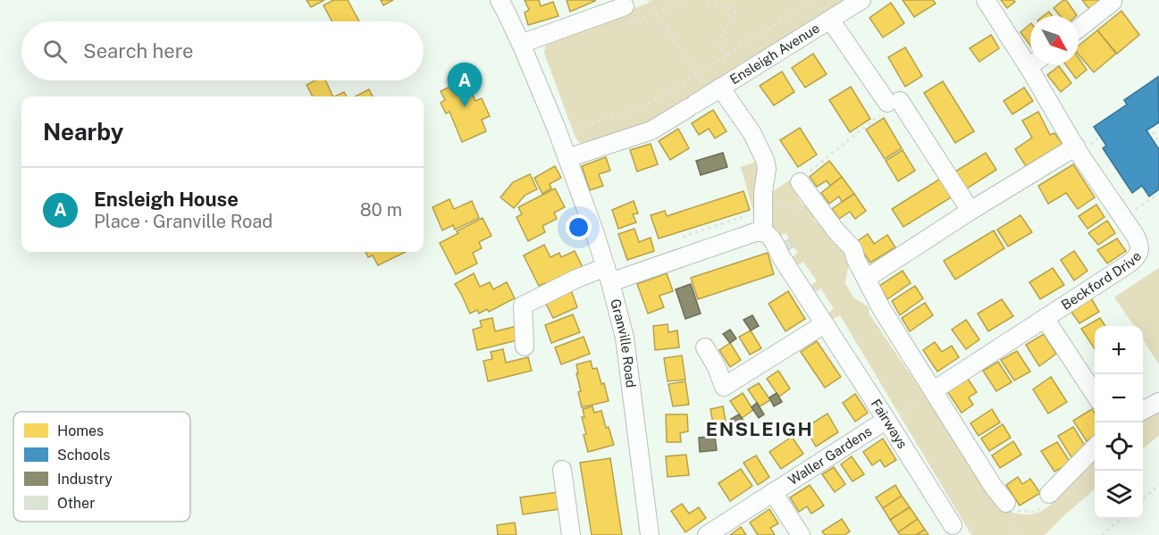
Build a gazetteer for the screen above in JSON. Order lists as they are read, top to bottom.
{
  "streets": {
    "street": [
      "Ensleigh Avenue",
      "Beckford Drive",
      "Granville Road",
      "Fairways",
      "Waller Gardens"
    ]
  },
  "crossings": [
    ["Ensleigh Avenue", "Fairways"],
    ["Fairways", "Waller Gardens"]
  ],
  "districts": ["ENSLEIGH"],
  "legend": [
    "Homes",
    "Schools",
    "Industry",
    "Other"
  ],
  "north": "bottom right",
  "page": {
    "search": "Search here",
    "pins": "A",
    "heading": "Nearby",
    "list": [
      {
        "mark": "A",
        "name": "Ensleigh House",
        "note": "Place · Granville Road",
        "value": "80 m"
      }
    ],
    "map_buttons": ["+", "−"]
  }
}
